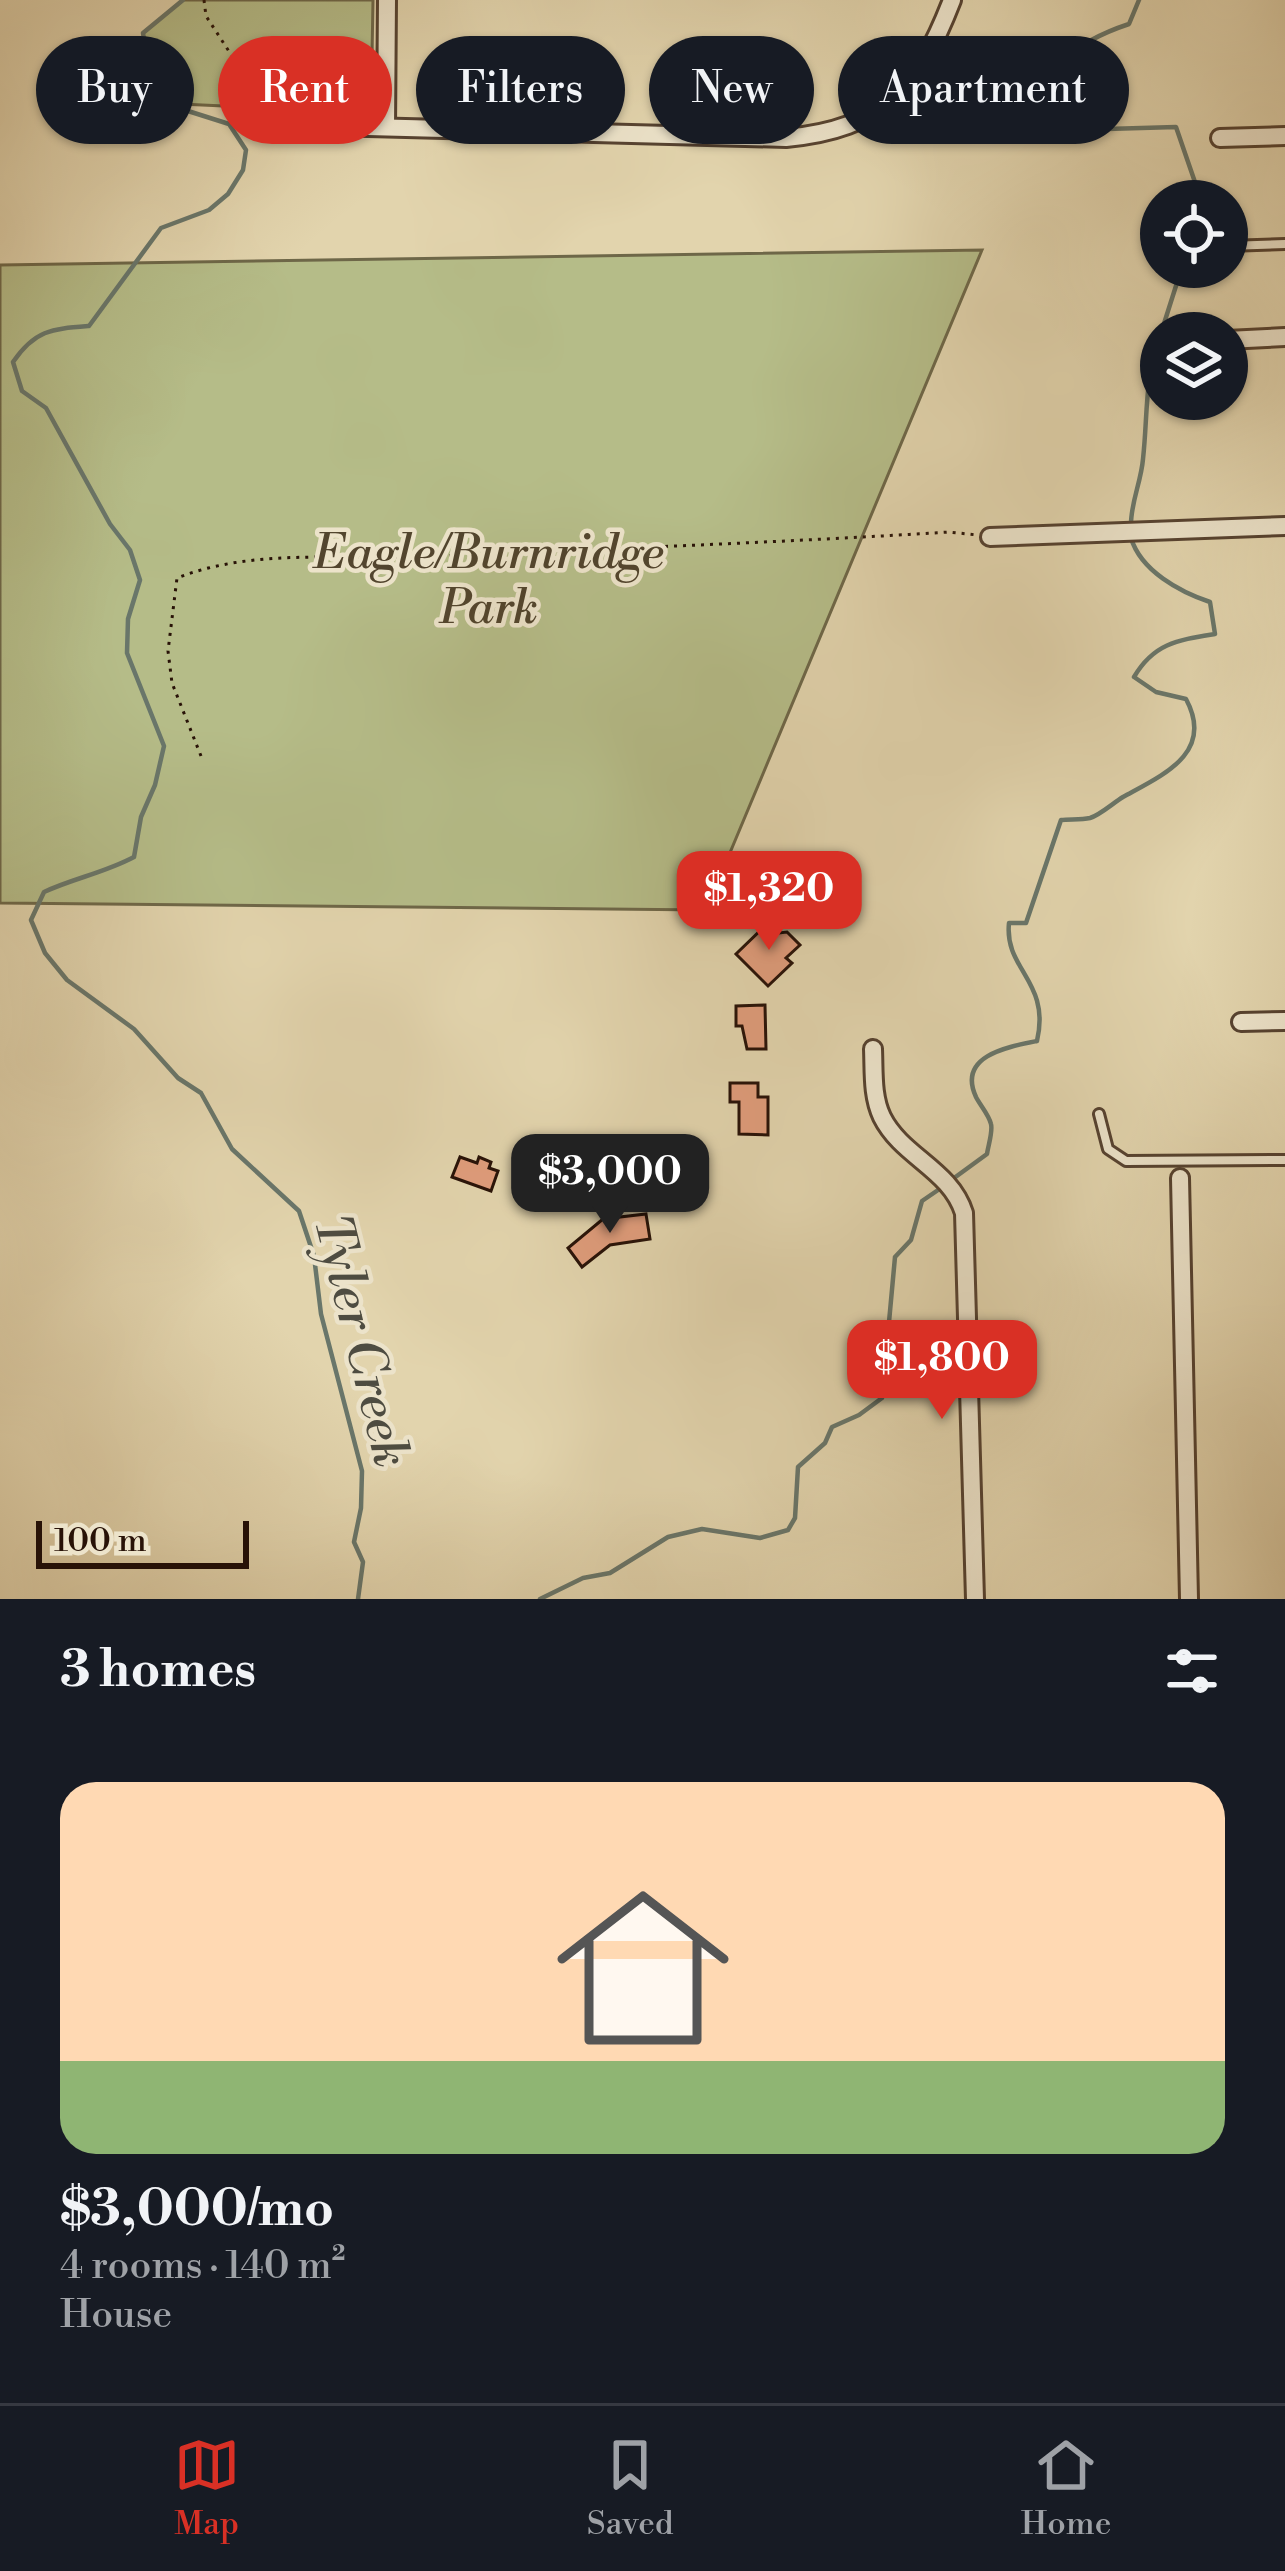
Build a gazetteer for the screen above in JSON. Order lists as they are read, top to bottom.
{
  "water": ["Tyler Creek"],
  "parks": ["Eagle/Burnridge Park"],
  "scale_bar": "100 m",
  "page": {
    "chip": [
      "Buy",
      "Rent",
      "Filters",
      "New",
      "Apartment"
    ],
    "price": ["$1,320", "$3,000", "$1,800"],
    "scale": "100 m",
    "heading": "3 homes",
    "list": [
      {
        "name": "$3,000/mo",
        "note": "4 rooms · 140 m² · House"
      }
    ],
    "tabs": ["Map", "Saved", "Home"]
  }
}
